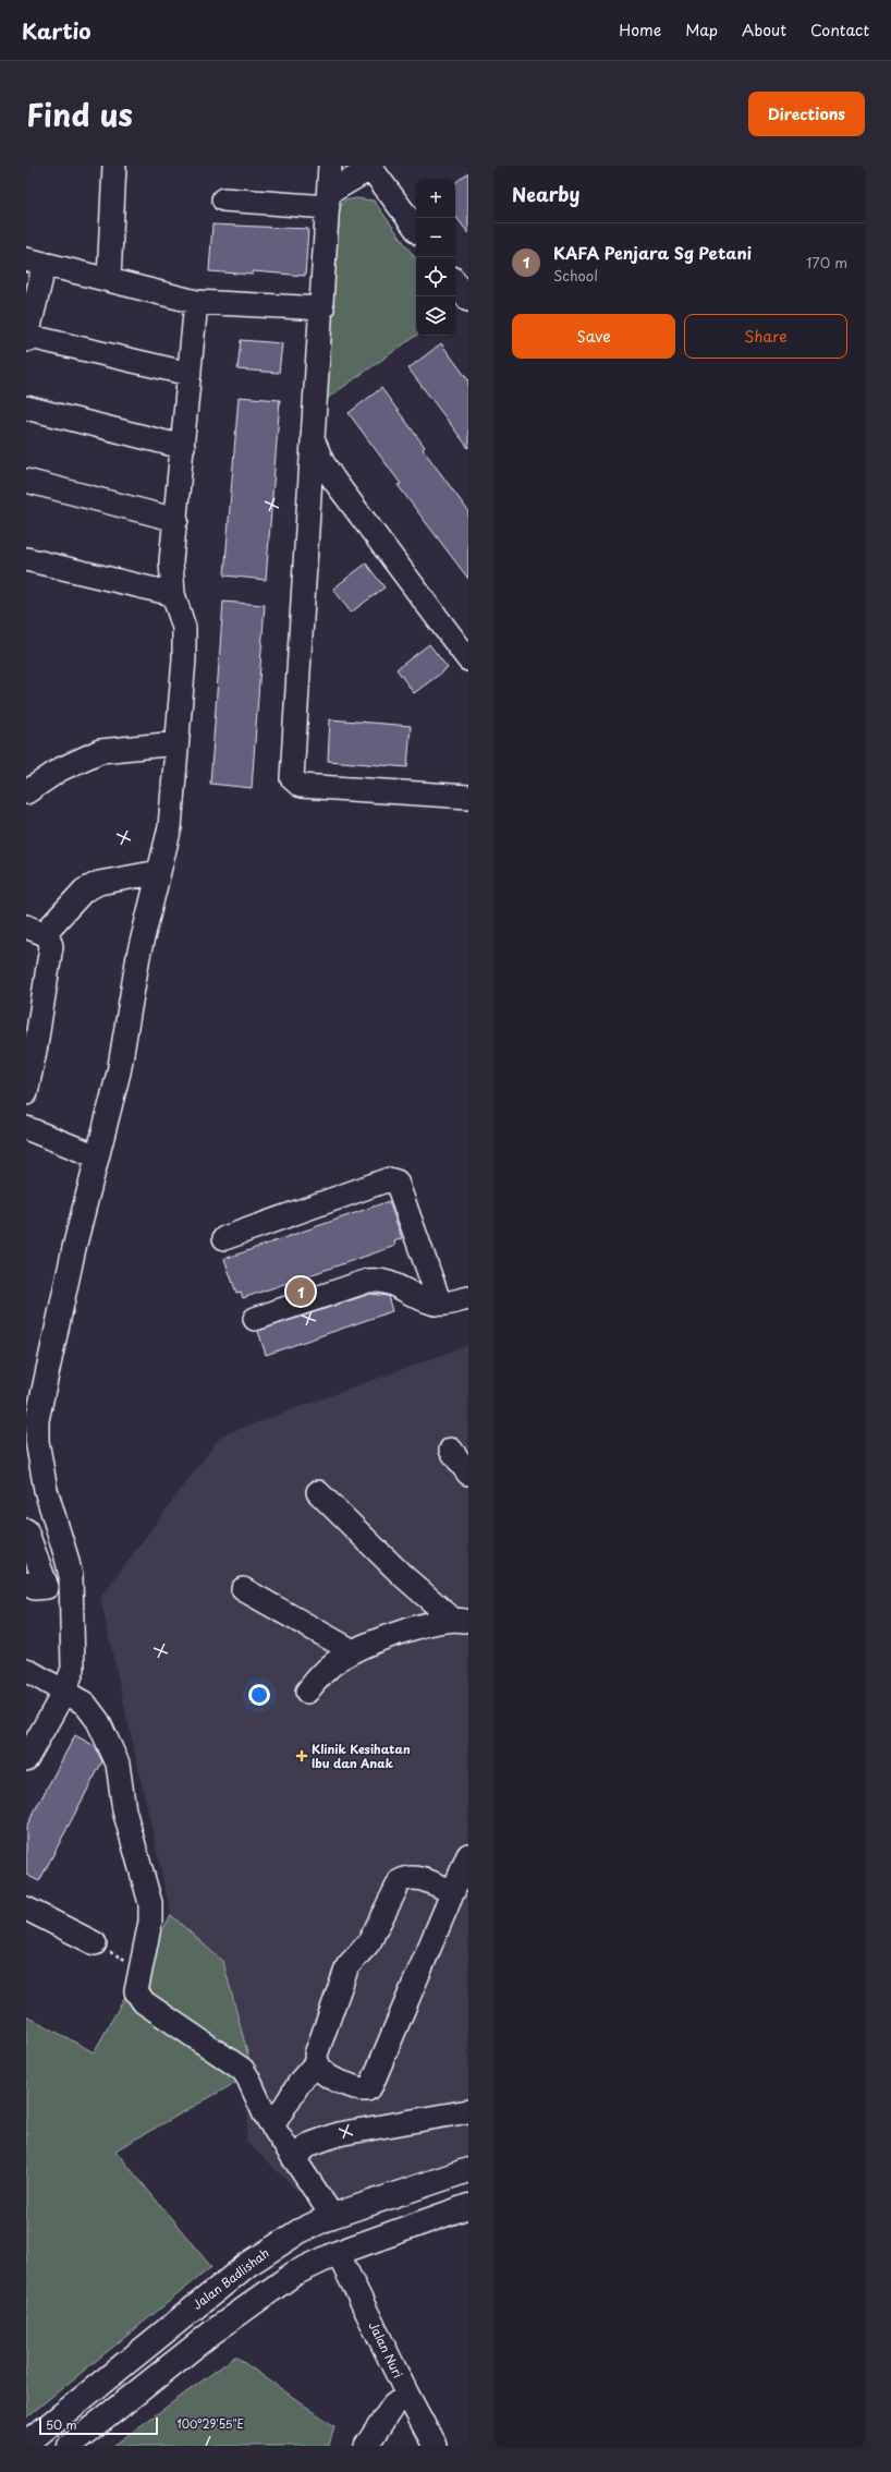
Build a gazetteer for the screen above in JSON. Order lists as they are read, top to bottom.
{
  "streets": {
    "main road": ["Jalan Badlishah"],
    "street": ["Jalan Nuri"]
  },
  "places": {
    "health": ["Klinik Kesihatan Ibu dan Anak"]
  },
  "scale_bar": "50 m",
  "page": {
    "header": "Kartio",
    "nav": [
      "Home",
      "Map",
      "About",
      "Contact"
    ],
    "title": "Find us",
    "buttons": [
      "Directions",
      ["Save", "Share"]
    ],
    "heading": "Nearby",
    "map_buttons": ["+", "−"],
    "list": [
      {
        "mark": "1",
        "name": "KAFA Penjara Sg Petani",
        "note": "School",
        "value": "170 m"
      }
    ],
    "pins": "1",
    "scale": "50 m"
  },
  "coordinates": ["100°29'55\"E"]
}
